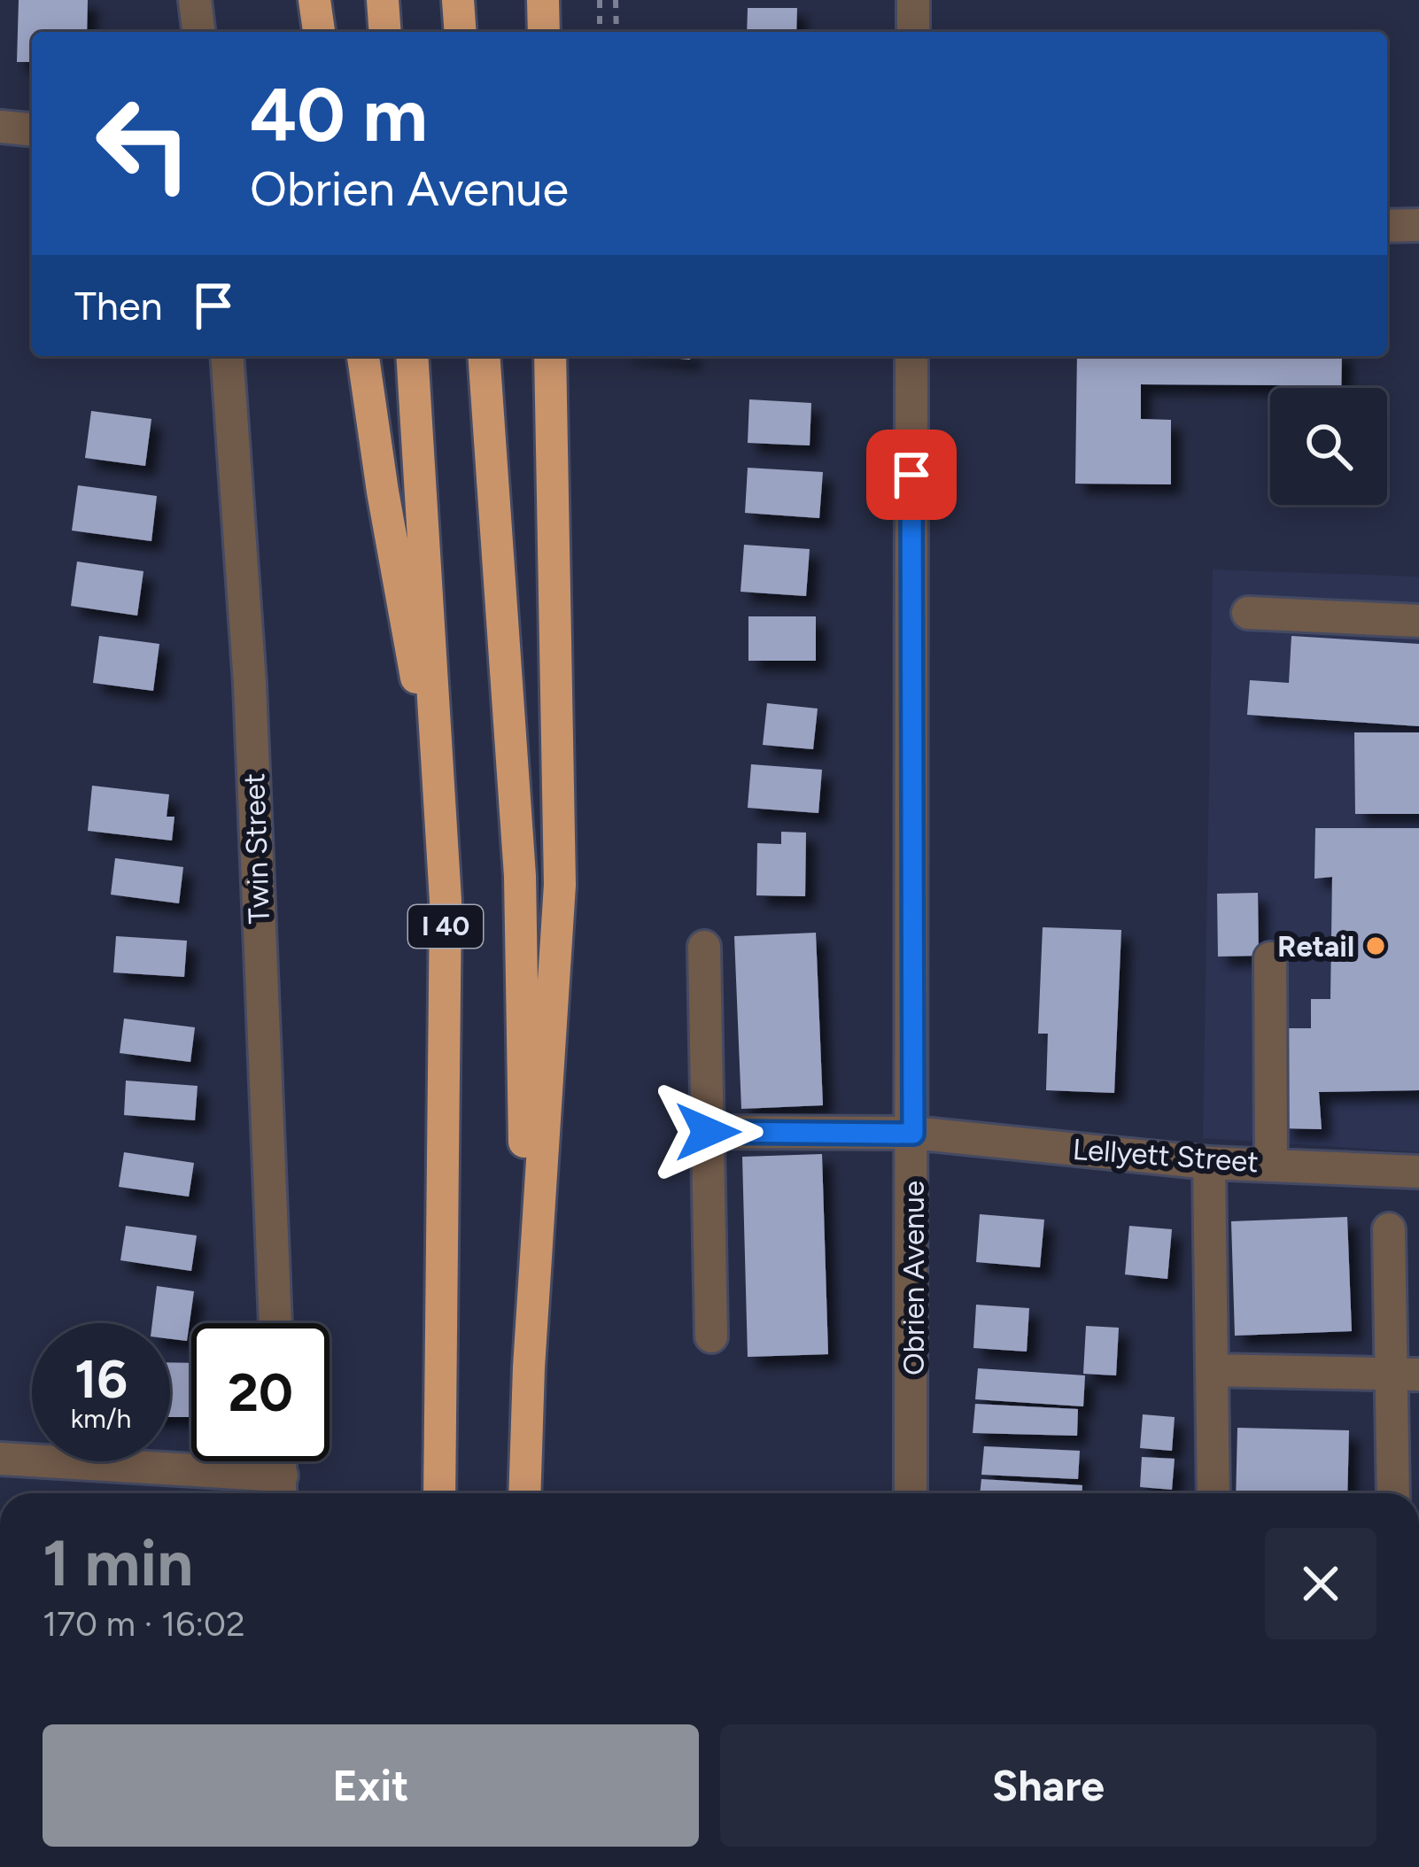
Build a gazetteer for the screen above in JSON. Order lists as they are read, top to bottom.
{
  "streets": {
    "highway": ["I 40"],
    "street": ["Twin Street", "Lellyett Street", "Obrien Avenue"]
  },
  "crossings": [
    ["Lellyett Street", "Obrien Avenue"]
  ],
  "places": ["Retail"],
  "page": {
    "turn": ["40 m", "Obrien Avenue"],
    "then": "Then",
    "speed": "16 km/h",
    "limit": "20",
    "heading": ["1 min", "170 m · 16:02"],
    "buttons": ["Exit", "Share"]
  }
}
